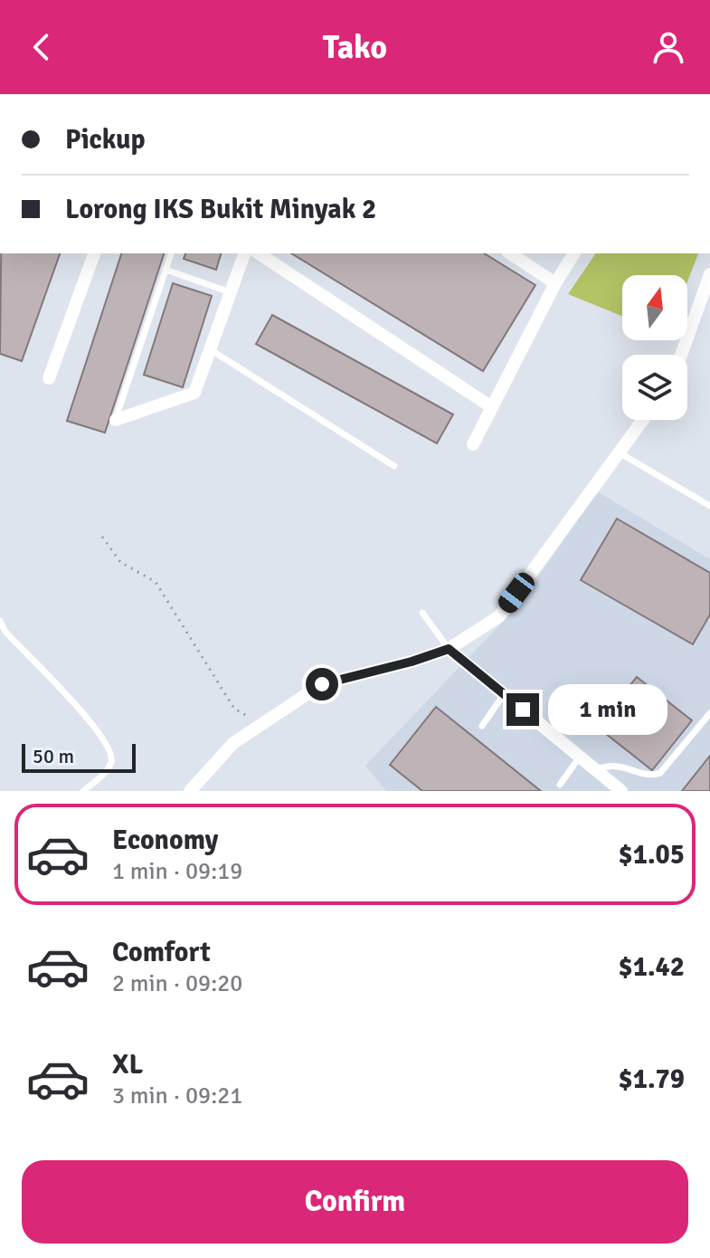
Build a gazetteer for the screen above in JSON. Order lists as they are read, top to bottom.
{
  "scale_bar": "50 m",
  "north": "top",
  "page": {
    "header": "Tako",
    "banner": ["Pickup", "Lorong IKS Bukit Minyak 2"],
    "bubble": "1 min",
    "scale": "50 m",
    "list": [
      {
        "name": "Economy",
        "note": "1 min · 09:19",
        "value": "$1.05"
      },
      {
        "name": "Comfort",
        "note": "2 min · 09:20",
        "value": "$1.42"
      },
      {
        "name": "XL",
        "note": "3 min · 09:21",
        "value": "$1.79"
      }
    ],
    "buttons": "Confirm"
  }
}
